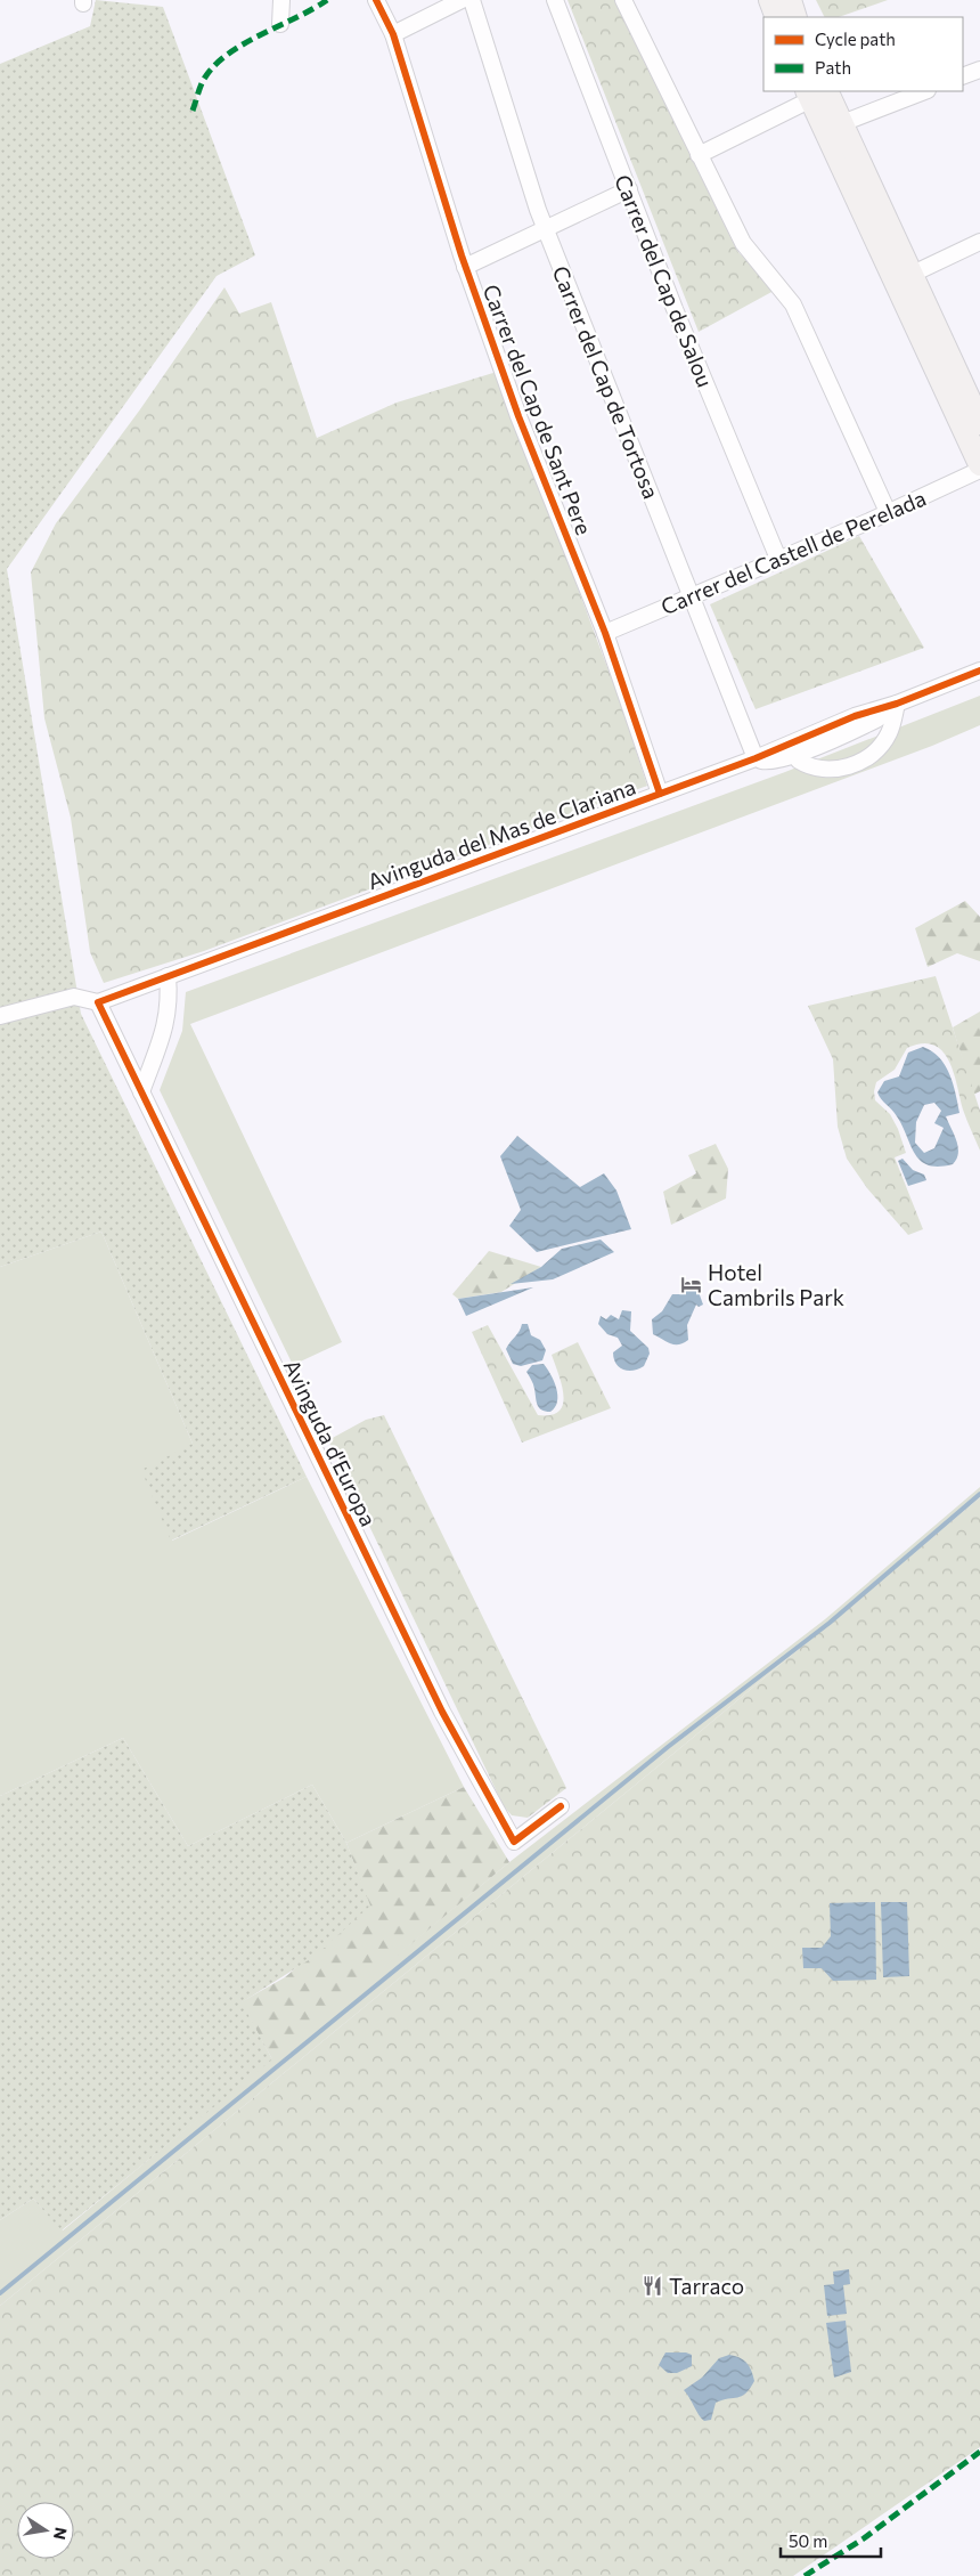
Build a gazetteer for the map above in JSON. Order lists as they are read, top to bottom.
{
  "streets": {
    "street": [
      "Carrer del Cap de Salou",
      "Carrer del Cap de Tortosa",
      "Carrer del Cap de Sant Pere",
      "Carrer del Castell de Perelada",
      "Avinguda del Mas de Clariana",
      "Avinguda d'Europa"
    ]
  },
  "crossings": [
    ["Carrer del Cap de Salou", "Carrer del Castell de Perelada"],
    ["Carrer del Cap de Tortosa", "Carrer del Castell de Perelada"],
    ["Carrer del Cap de Tortosa", "Avinguda del Mas de Clariana"],
    ["Carrer del Cap de Sant Pere", "Carrer del Castell de Perelada"],
    ["Carrer del Cap de Sant Pere", "Avinguda del Mas de Clariana"],
    ["Avinguda del Mas de Clariana", "Avinguda d'Europa"]
  ],
  "places": {
    "hotel": ["Hotel Cambrils Park"],
    "restaurant": ["Tarraco"]
  },
  "legend": ["Cycle path", "Path"],
  "scale_bar": "50 m",
  "north": "right"
}
